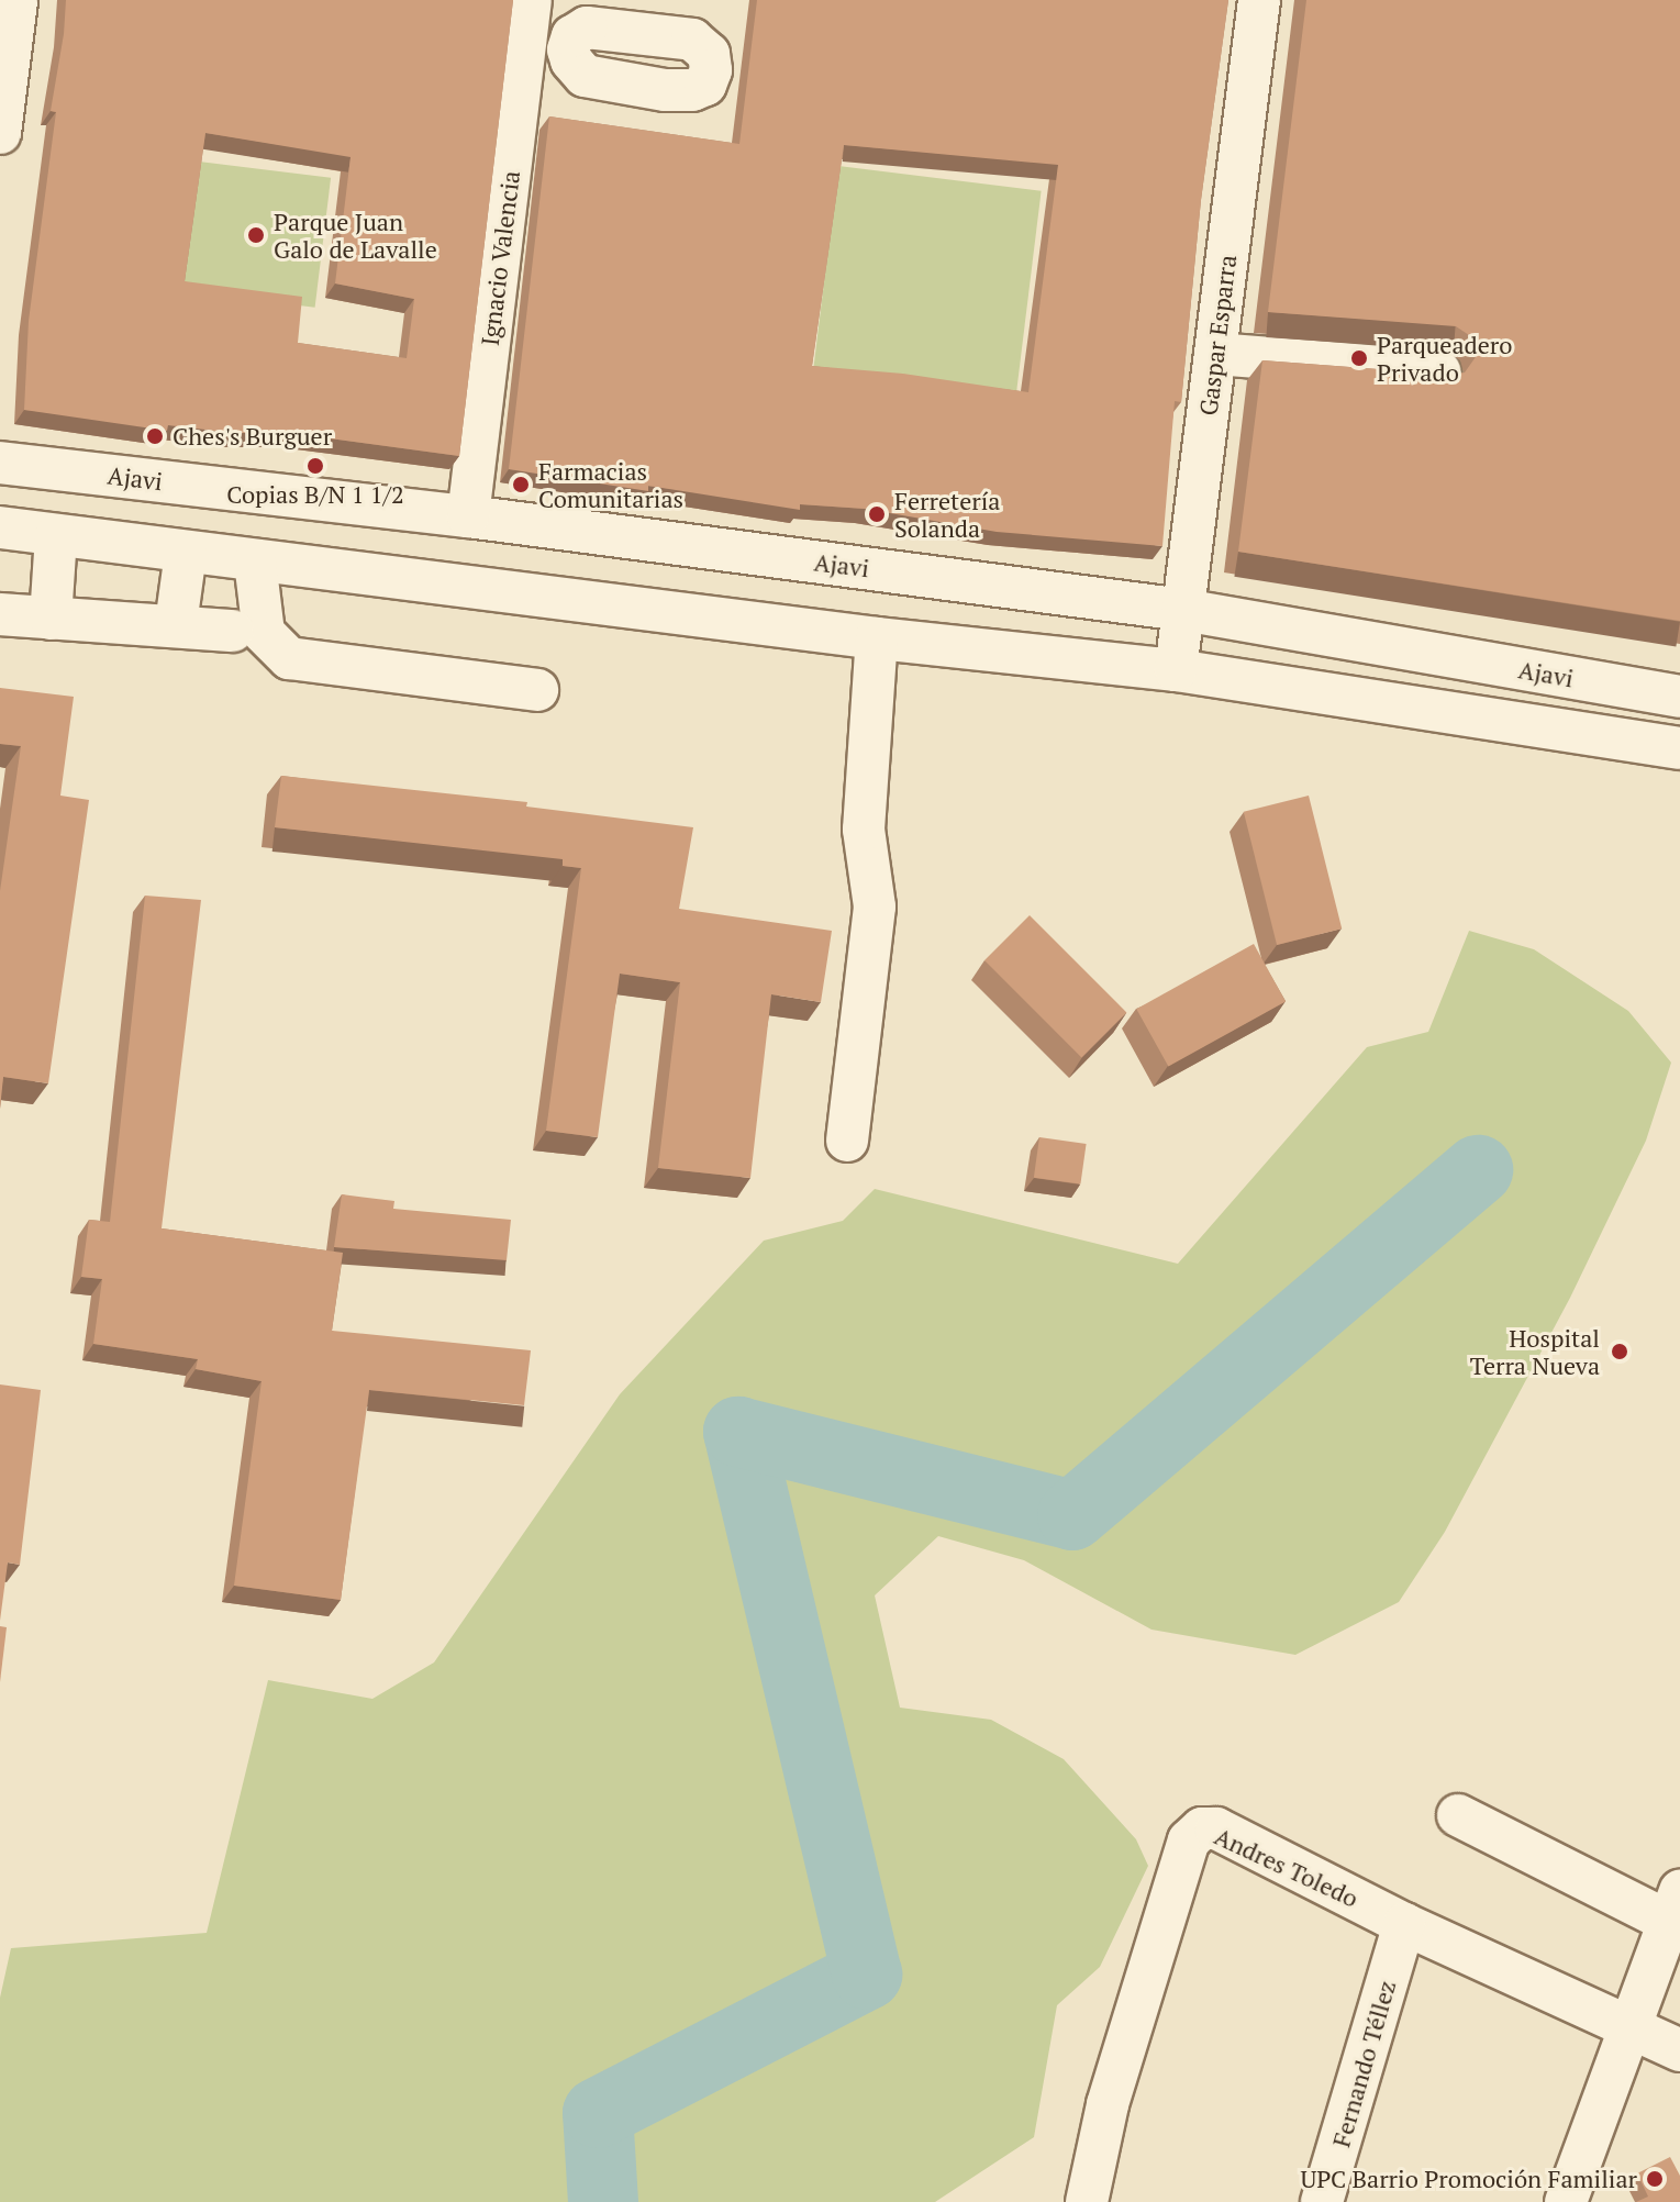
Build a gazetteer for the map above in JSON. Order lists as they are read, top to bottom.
{
  "streets": {
    "street": [
      "Ignacio Valencia",
      "Gaspar Esparra",
      "Ajavi",
      "Andres Toledo",
      "Fernando Téllez"
    ]
  },
  "crossings": [
    ["Ignacio Valencia", "Ajavi"],
    ["Gaspar Esparra", "Ajavi"],
    ["Andres Toledo", "Fernando Téllez"]
  ],
  "places": [
    "Parque Juan Galo de Lavalle",
    "Parqueadero Privado",
    "Ches's Burguer",
    "Copias B/N 1 1/2",
    "Farmacias Comunitarias",
    "Ferretería Solanda",
    "Hospital Terra Nueva",
    "UPC Barrio Promoción Familiar"
  ]
}
